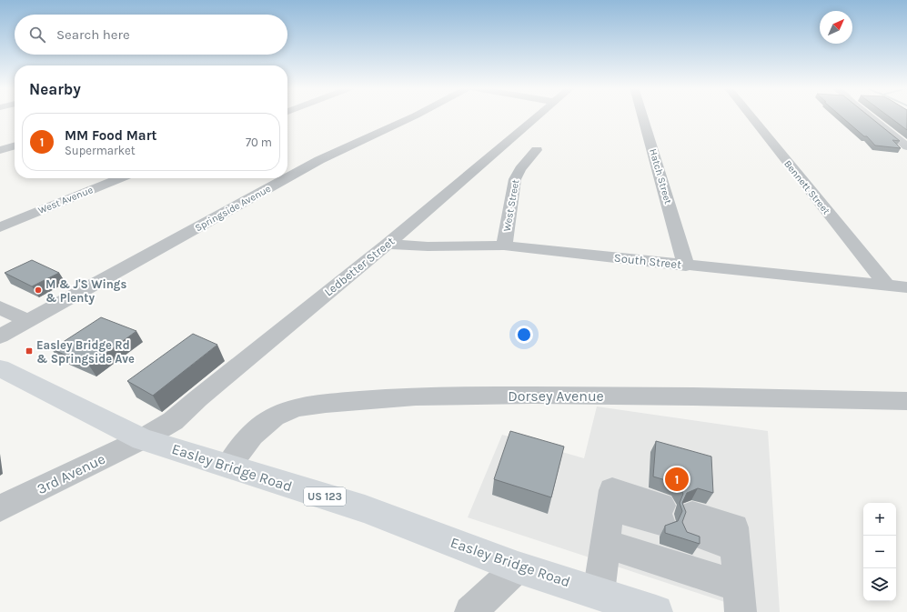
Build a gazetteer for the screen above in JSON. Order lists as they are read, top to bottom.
{
  "streets": {
    "highway": ["Easley Bridge Road", "US 123"],
    "street": [
      "Hatch Street",
      "Bennett Street",
      "West Avenue",
      "West Street",
      "Springside Avenue",
      "South Street",
      "Ledbetter Street",
      "Dorsey Avenue",
      "3rd Avenue"
    ]
  },
  "crossings": [
    ["Hatch Street", "South Street"],
    ["Bennett Street", "South Street"],
    ["West Street", "South Street"],
    ["South Street", "Ledbetter Street"],
    ["Ledbetter Street", "Easley Bridge Road"],
    ["Ledbetter Street", "3rd Avenue"],
    ["Dorsey Avenue", "Easley Bridge Road"],
    ["Easley Bridge Road", "3rd Avenue"]
  ],
  "places": {
    "other": ["M & J'S Wings & Plenty"],
    "transit": ["Easley Bridge Rd & Springside Ave"]
  },
  "north": "top right",
  "page": {
    "search": "Search here",
    "heading": "Nearby",
    "list": [
      {
        "mark": "1",
        "name": "MM Food Mart",
        "note": "Supermarket",
        "value": "70 m"
      }
    ],
    "pins": "1",
    "map_buttons": ["+", "−"]
  }
}
